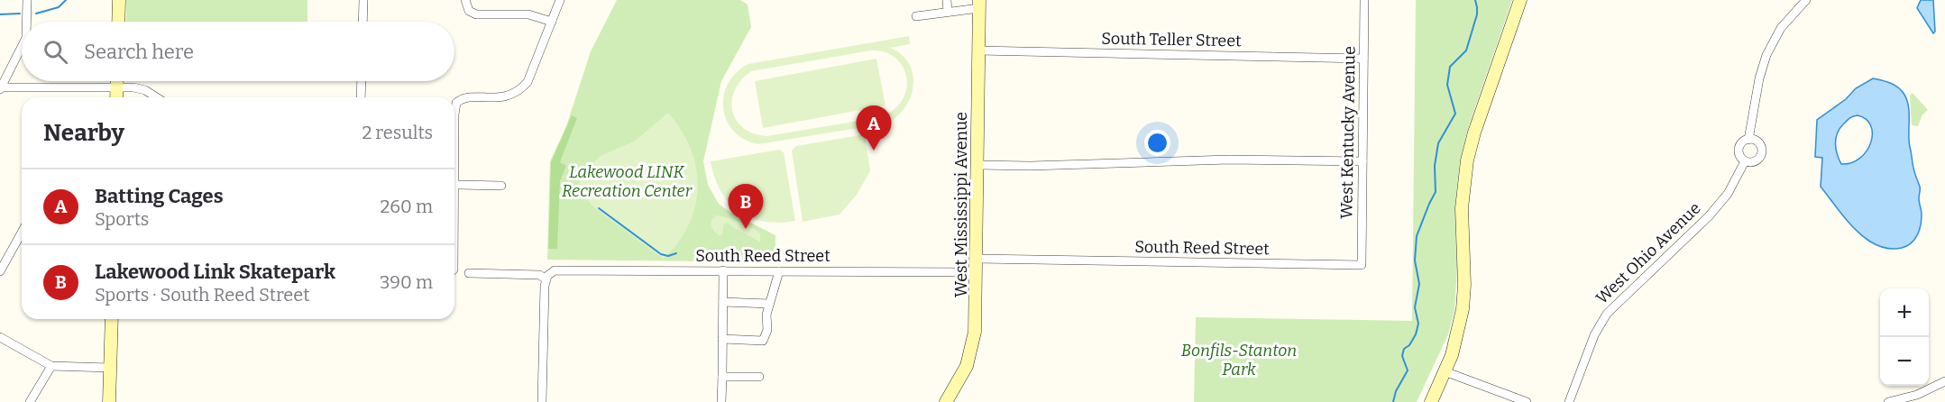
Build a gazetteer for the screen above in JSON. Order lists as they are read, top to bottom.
{
  "streets": {
    "street": [
      "South Teller Street",
      "West Kentucky Avenue",
      "West Mississippi Avenue",
      "South Reed Street",
      "West Ohio Avenue"
    ]
  },
  "crossings": [
    ["South Teller Street", "West Kentucky Avenue"],
    ["South Teller Street", "West Mississippi Avenue"],
    ["West Kentucky Avenue", "South Reed Street"],
    ["West Mississippi Avenue", "South Reed Street"]
  ],
  "parks": ["Lakewood LINK Recreation Center", "Bonfils-Stanton Park"],
  "page": {
    "search": "Search here",
    "heading": ["Nearby", "2 results"],
    "pins": ["A", "B"],
    "list": [
      {
        "mark": "A",
        "name": "Batting Cages",
        "note": "Sports",
        "value": "260 m"
      },
      {
        "mark": "B",
        "name": "Lakewood Link Skatepark",
        "note": "Sports · South Reed Street",
        "value": "390 m"
      }
    ],
    "map_buttons": ["+", "−"]
  }
}
